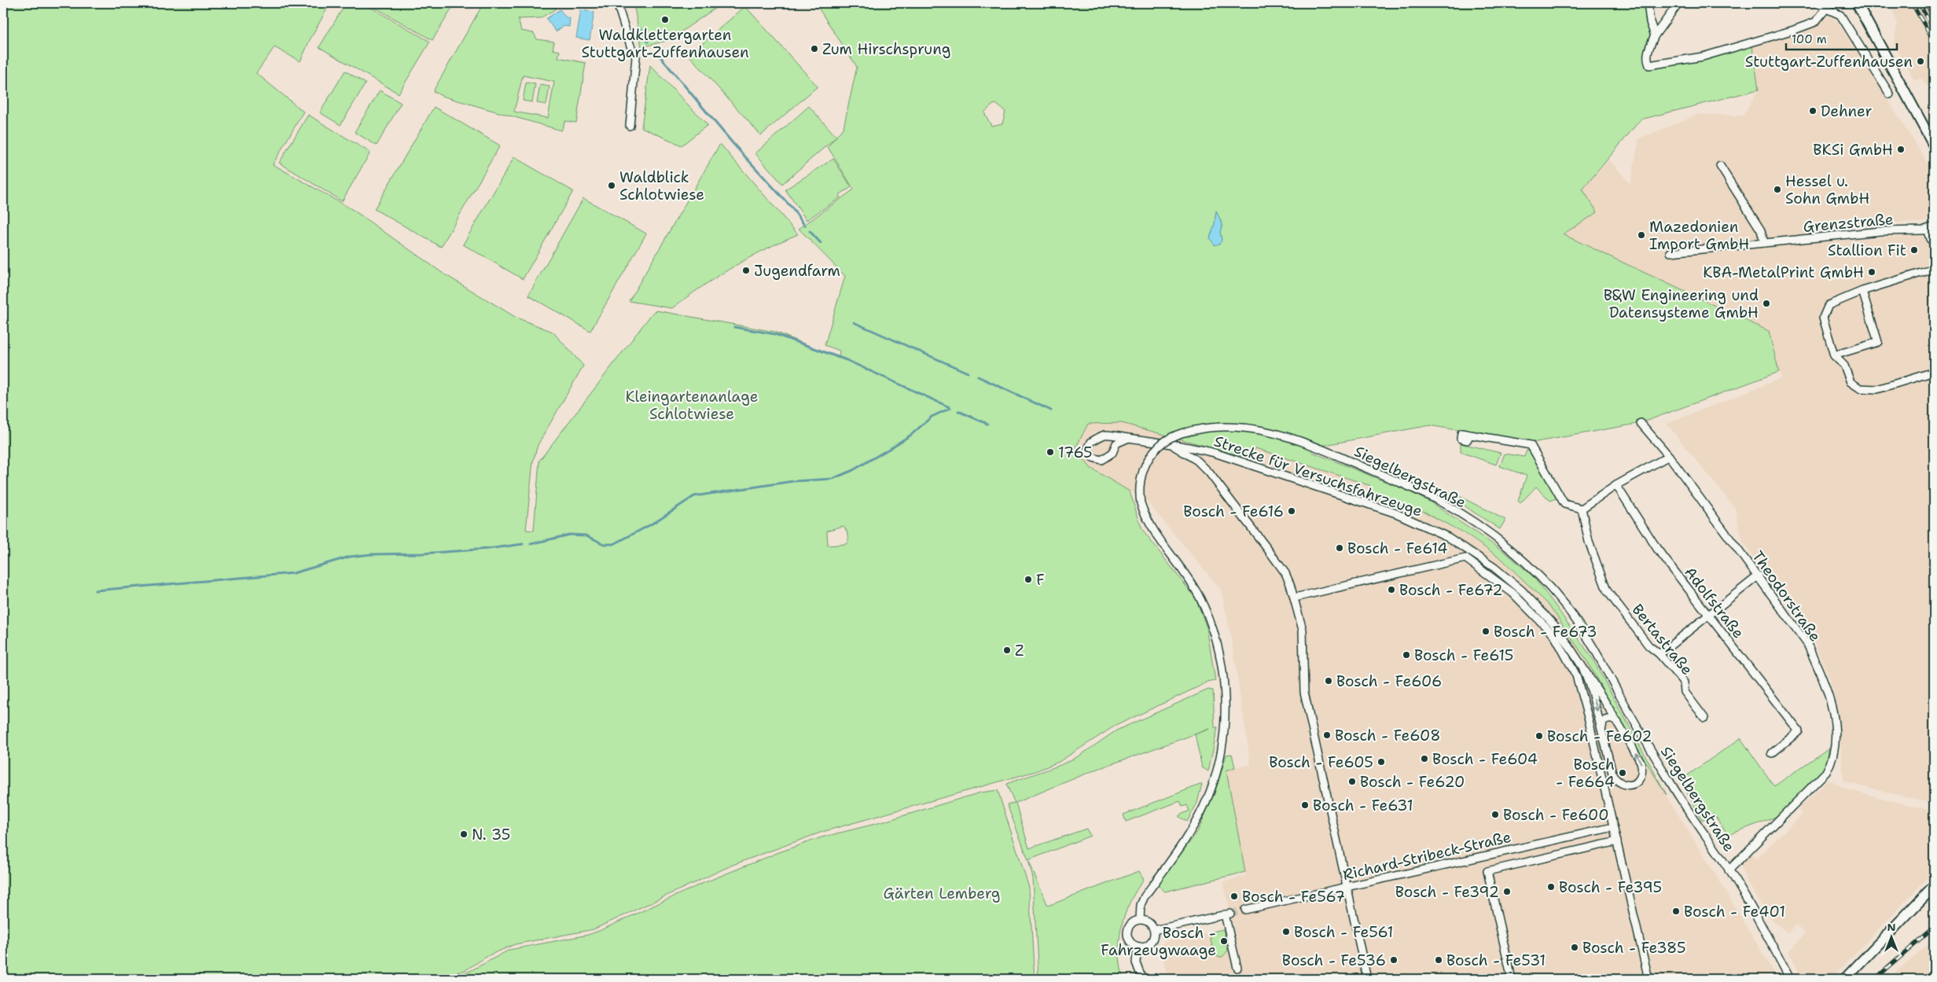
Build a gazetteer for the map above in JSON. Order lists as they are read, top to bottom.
{
  "streets": {
    "street": [
      "Grenzstraße",
      "Strecke für Versuchsfahrzeuge",
      "Siegelbergstraße",
      "Theodorstraße",
      "Adolfstraße",
      "Bertastraße",
      "Richard-Stribeck-Straße"
    ]
  },
  "crossings": [
    ["Siegelbergstraße", "Theodorstraße"]
  ],
  "parks": ["Kleingartenanlage Schlotwiese", "Gärten Lemberg"],
  "places": [
    "Waldklettergarten Stuttgart-Zuffenhausen",
    "Zum Hirschsprung",
    "Stuttgart-Zuffenhausen",
    "Dehner",
    "BKSi GmbH",
    "Waldblick Schlotwiese",
    "Hessel u. Sohn GmbH",
    "Mazedonien Import GmbH",
    "Stallion Fit",
    "Jugendfarm",
    "KBA-MetalPrint GmbH",
    "B&W Engineering und Datensysteme GmbH",
    "1765",
    "Bosch - Fe616",
    "Bosch - Fe614",
    "F",
    "Bosch - Fe672",
    "Bosch - Fe673",
    "Z",
    "Bosch - Fe615",
    "Bosch - Fe606",
    "Bosch - Fe608",
    "Bosch - Fe602",
    "Bosch - Fe604",
    "Bosch - Fe605",
    "Bosch - Fe664",
    "Bosch - Fe620",
    "Bosch - Fe631",
    "Bosch - Fe600",
    "N. 35",
    "Bosch - Fe395",
    "Bosch - Fe392",
    "Bosch - Fe567",
    "Bosch - Fe401",
    "Bosch - Fe561",
    "Bosch - Fahrzeugwaage",
    "Bosch - Fe385",
    "Bosch - Fe536",
    "Bosch - Fe531"
  ],
  "scale_bar": "100 m",
  "north": "top"
}
